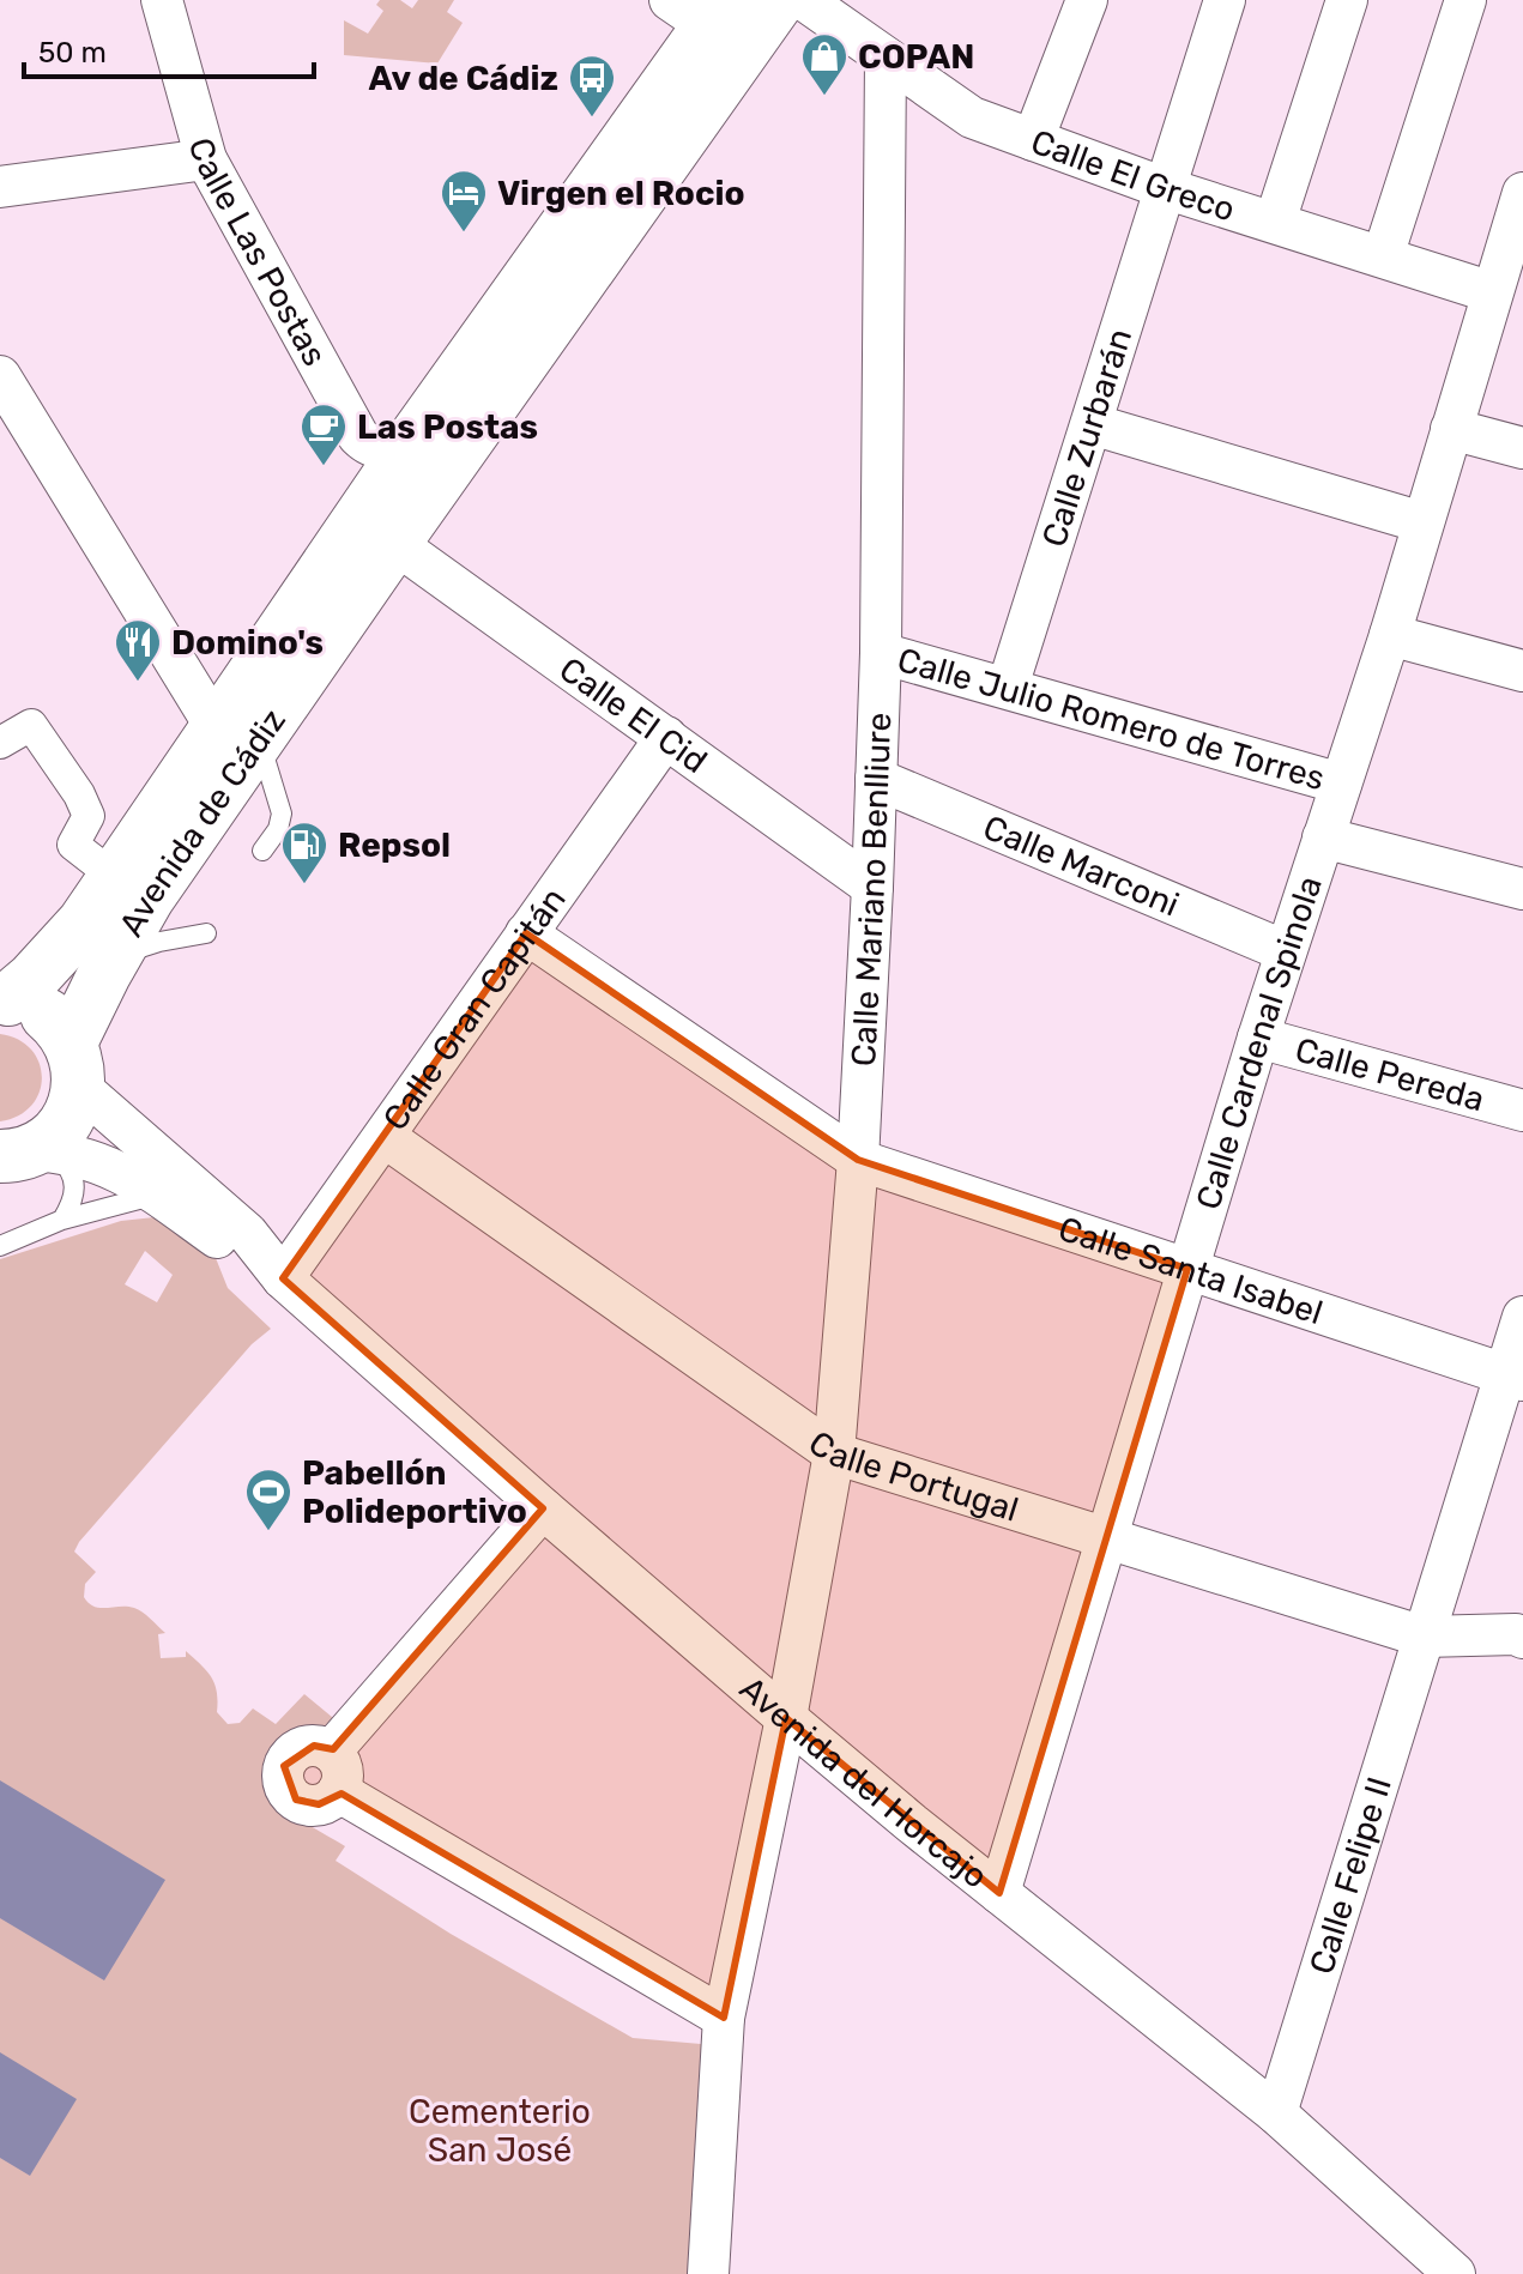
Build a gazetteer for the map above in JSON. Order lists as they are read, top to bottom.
{
  "streets": {
    "main road": ["Avenida de Cádiz"],
    "street": [
      "Calle El Greco",
      "Calle Las Postas",
      "Calle Zurbarán",
      "Calle El Cid",
      "Calle Julio Romero de Torres",
      "Calle Marconi",
      "Calle Mariano Benlliure",
      "Calle Gran Capitán",
      "Calle Cardenal Spinola",
      "Calle Pereda",
      "Calle Santa Isabel",
      "Calle Portugal",
      "Avenida del Horcajo",
      "Calle Felipe II"
    ]
  },
  "crossings": [
    ["Calle El Greco", "Calle Zurbarán"],
    ["Calle El Greco", "Calle Mariano Benlliure"],
    ["Calle El Greco", "Calle Cardenal Spinola"],
    ["Calle Las Postas", "Avenida de Cádiz"],
    ["Calle Zurbarán", "Calle Julio Romero de Torres"],
    ["Calle El Cid", "Avenida de Cádiz"],
    ["Calle El Cid", "Calle Mariano Benlliure"],
    ["Calle El Cid", "Calle Gran Capitán"],
    ["Calle Julio Romero de Torres", "Calle Mariano Benlliure"],
    ["Calle Julio Romero de Torres", "Calle Cardenal Spinola"],
    ["Avenida de Cádiz", "Avenida del Horcajo"],
    ["Calle Marconi", "Calle Mariano Benlliure"],
    ["Calle Marconi", "Calle Cardenal Spinola"],
    ["Calle Mariano Benlliure", "Calle Santa Isabel"],
    ["Calle Mariano Benlliure", "Calle Portugal"],
    ["Calle Mariano Benlliure", "Avenida del Horcajo"],
    ["Calle Gran Capitán", "Calle Santa Isabel"],
    ["Calle Gran Capitán", "Calle Portugal"],
    ["Calle Gran Capitán", "Avenida del Horcajo"],
    ["Calle Cardenal Spinola", "Calle Pereda"],
    ["Calle Cardenal Spinola", "Calle Santa Isabel"],
    ["Calle Cardenal Spinola", "Calle Portugal"],
    ["Calle Cardenal Spinola", "Avenida del Horcajo"],
    ["Calle Santa Isabel", "Calle Felipe II"],
    ["Calle Portugal", "Calle Felipe II"],
    ["Avenida del Horcajo", "Calle Felipe II"]
  ],
  "parks": ["Cementerio San José"],
  "places": {
    "shop": ["COPAN"],
    "bus stop": ["Av de Cádiz"],
    "hotel": ["Virgen el Rocio"],
    "cafe": ["Las Postas"],
    "restaurant": ["Domino's"],
    "fuel station": ["Repsol"],
    "sports": ["Pabellón Polideportivo"]
  },
  "scale_bar": "50 m"
}
